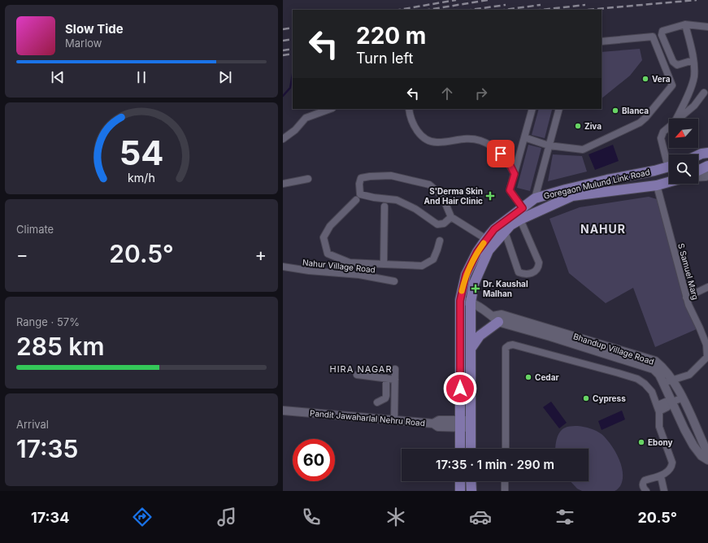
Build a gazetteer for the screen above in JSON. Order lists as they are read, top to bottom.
{
  "streets": {
    "main road": ["Goregaon Mulund Link Road"],
    "street": [
      "Nahur Village Road",
      "S Samuel Marg",
      "Bhandup Village Road",
      "Pandit Jawaharlal Nehru Road"
    ]
  },
  "crossings": [
    ["Goregaon Mulund Link Road", "S Samuel Marg"],
    ["Goregaon Mulund Link Road", "Pandit Jawaharlal Nehru Road"],
    ["S Samuel Marg", "Bhandup Village Road"]
  ],
  "districts": ["NAHUR", "HIRA NAGAR"],
  "places": {
    "other": [
      "Vera",
      "Blanca",
      "Ziva",
      "Cedar",
      "Cypress",
      "Ebony"
    ],
    "health": ["S'Derma Skin And Hair Clinic", "Dr. Kaushal Malhan"]
  },
  "north": "bottom left",
  "page": {
    "turn": ["220 m", "Turn left"],
    "song": ["Slow Tide", "Marlow"],
    "tile": [
      "Climate",
      ["Range · 57%", "285 km"],
      ["Arrival", "17:35"]
    ],
    "heat": ["−", "20.5°", "+"],
    "limit": "60",
    "trip": "17:35 · 1 min · 290 m",
    "tabs": ["17:34", "20.5°"],
    "gauge": ["54", "km/h"]
  }
}
